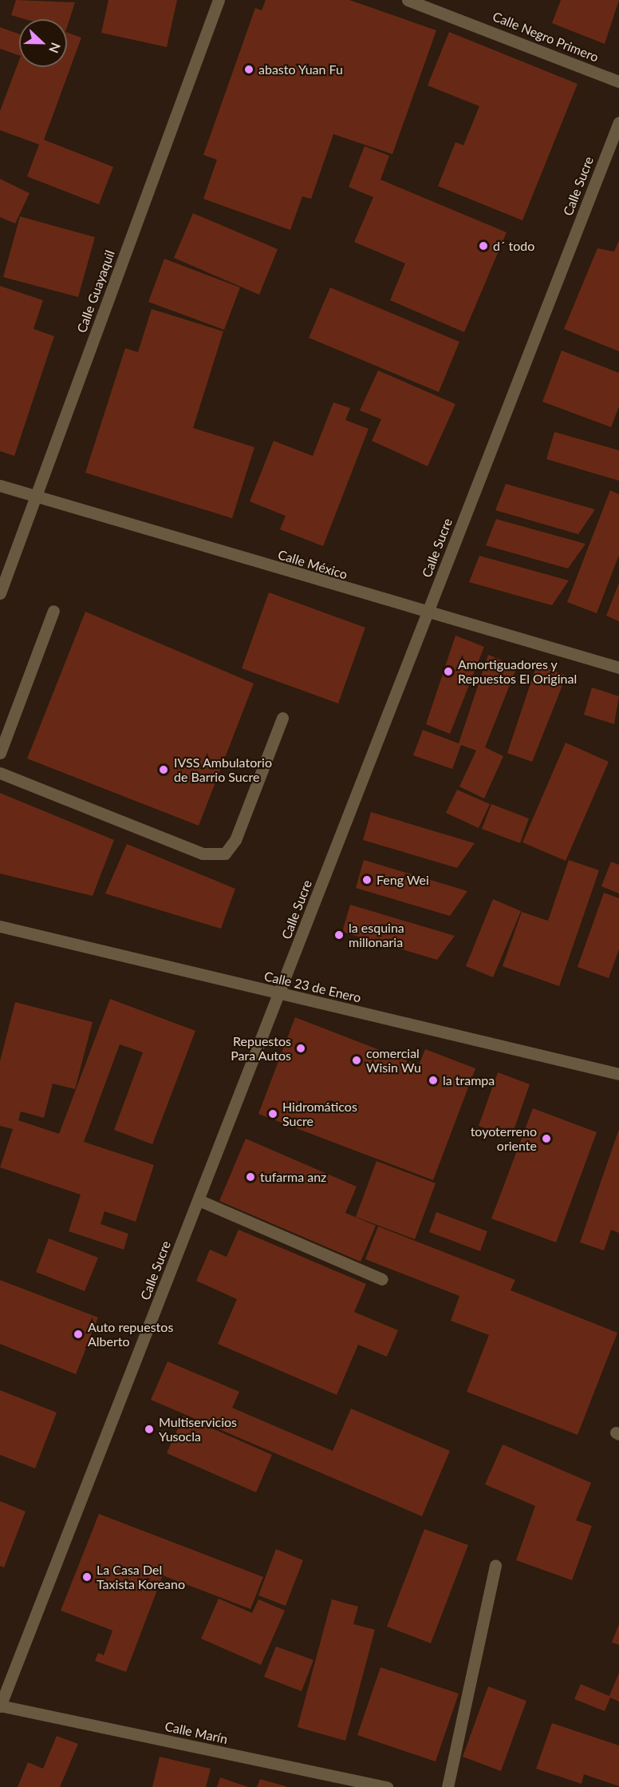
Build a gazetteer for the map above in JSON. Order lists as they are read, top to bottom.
{
  "streets": {
    "street": [
      "Calle Negro Primero",
      "Calle Sucre",
      "Calle Guayaquil",
      "Calle México",
      "Calle 23 de Enero",
      "Calle Marín"
    ]
  },
  "crossings": [
    ["Calle Sucre", "Calle México"],
    ["Calle Sucre", "Calle 23 de Enero"],
    ["Calle Sucre", "Calle Marín"],
    ["Calle Guayaquil", "Calle México"]
  ],
  "places": [
    "abasto Yuan Fu",
    "d´ todo",
    "Amortiguadores y Repuestos El Original",
    "IVSS Ambulatorio de Barrio Sucre",
    "Feng Wei",
    "la esquina millonaria",
    "Repuestos Para Autos",
    "comercial Wisin Wu",
    "la trampa",
    "Hidromáticos Sucre",
    "toyoterreno oriente",
    "tufarma anz",
    "Auto repuestos Alberto",
    "Multiservicios Yusocla",
    "La Casa Del Taxista Koreano"
  ],
  "north": "right"
}
